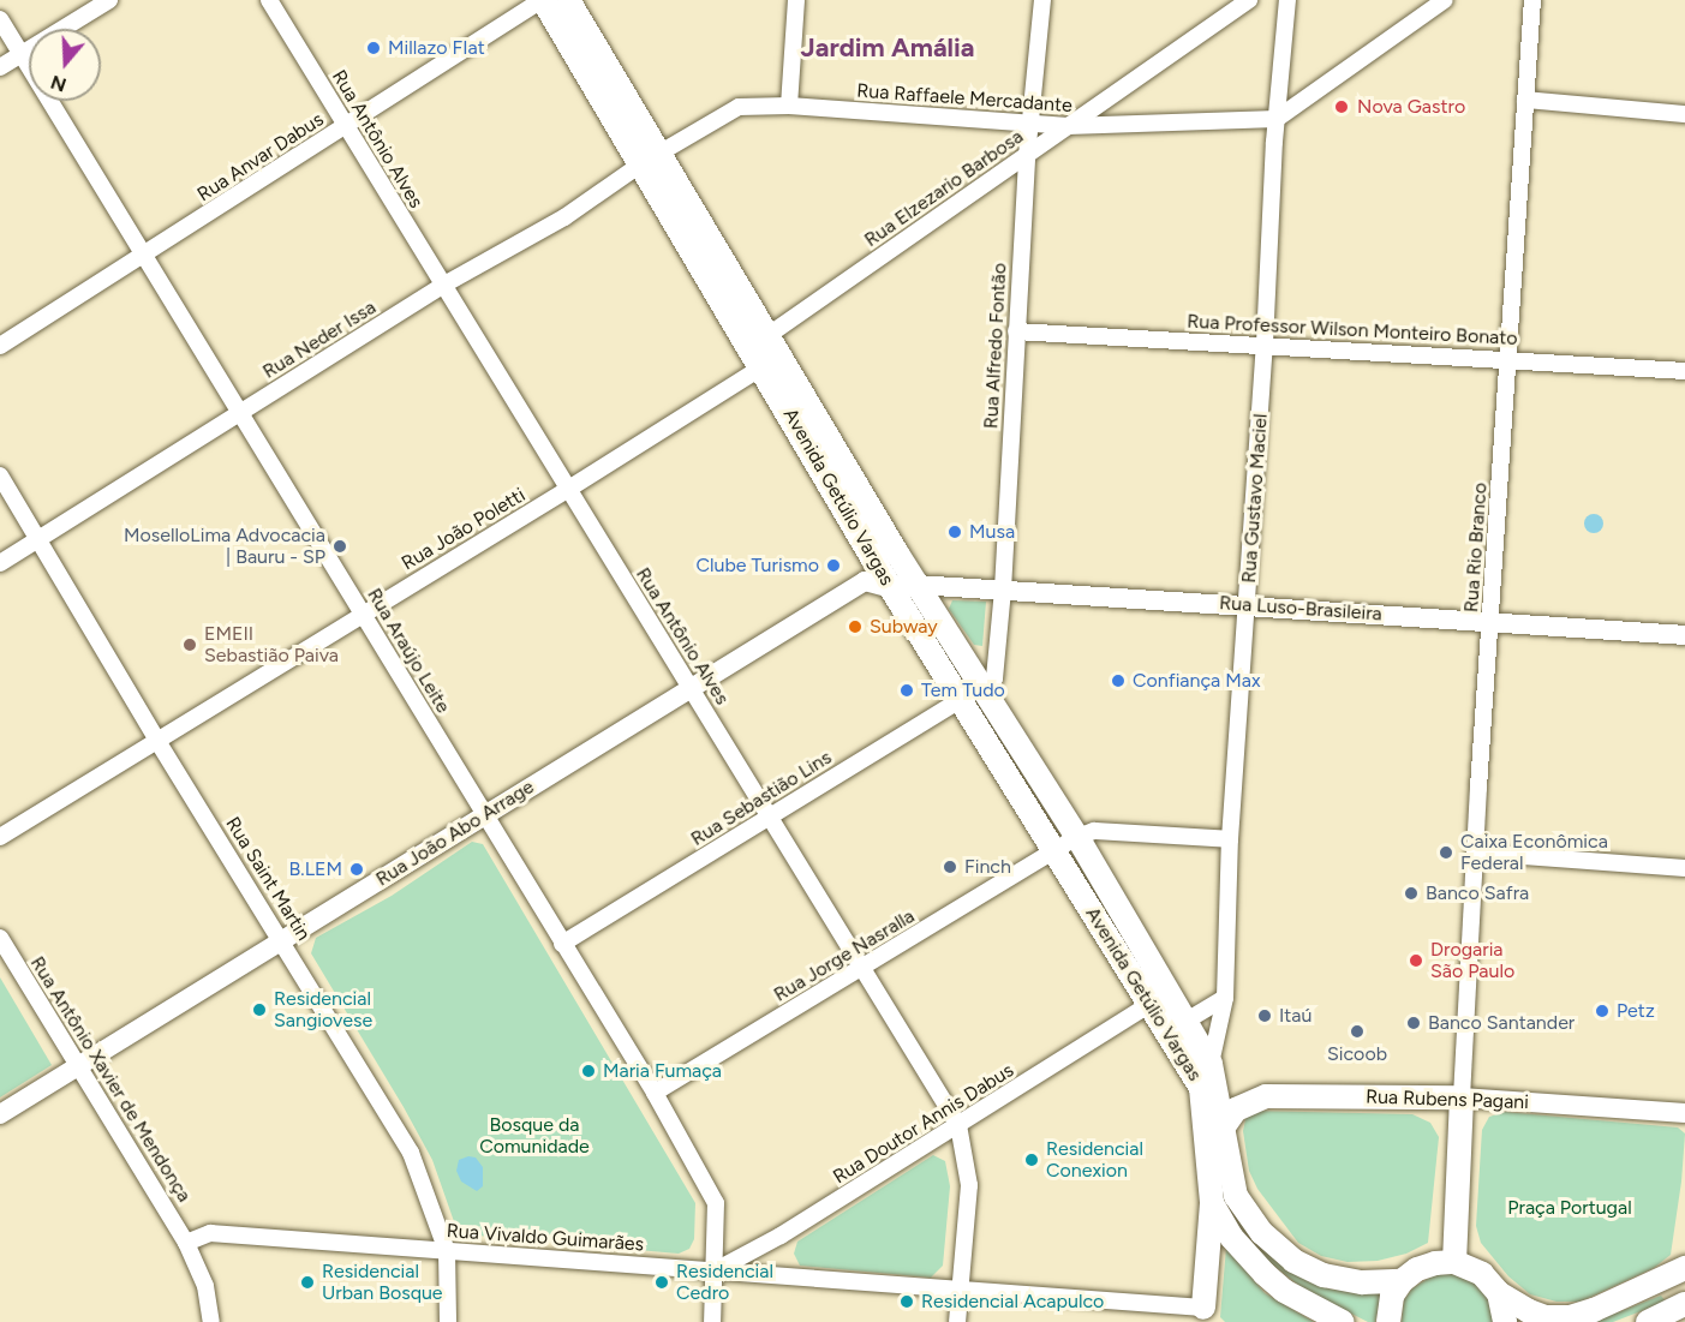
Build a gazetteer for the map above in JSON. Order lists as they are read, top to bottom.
{
  "streets": {
    "main road": ["Avenida Getúlio Vargas", "Rua Rubens Pagani"],
    "street": [
      "Rua Raffaele Mercadante",
      "Rua Antônio Alves",
      "Rua Anvar Dabus",
      "Rua Elzezario Barbosa",
      "Rua Professor Wilson Monteiro Bonato",
      "Rua Neder Issa",
      "Rua Alfredo Fontão",
      "Rua Gustavo Maciel",
      "Rua João Poletti",
      "Rua Rio Branco",
      "Rua Luso-Brasileira",
      "Rua Araújo Leite",
      "Rua Sebastião Lins",
      "Rua João Abo Arrage",
      "Rua Saint Martin",
      "Rua Jorge Nasralla",
      "Rua Antônio Xavier de Mendonça",
      "Rua Doutor Annis Dabus",
      "Rua Vivaldo Guimarães"
    ]
  },
  "crossings": [
    ["Rua Raffaele Mercadante", "Rua Elzezario Barbosa"],
    ["Rua Raffaele Mercadante", "Rua Neder Issa"],
    ["Rua Raffaele Mercadante", "Rua Alfredo Fontão"],
    ["Rua Raffaele Mercadante", "Avenida Getúlio Vargas"],
    ["Rua Raffaele Mercadante", "Rua Gustavo Maciel"],
    ["Rua Antônio Alves", "Rua Anvar Dabus"],
    ["Rua Antônio Alves", "Rua Neder Issa"],
    ["Rua Antônio Alves", "Rua João Poletti"],
    ["Rua Antônio Alves", "Rua Sebastião Lins"],
    ["Rua Antônio Alves", "Rua João Abo Arrage"],
    ["Rua Antônio Alves", "Rua Jorge Nasralla"],
    ["Rua Antônio Alves", "Rua Doutor Annis Dabus"],
    ["Rua Antônio Alves", "Rua Vivaldo Guimarães"],
    ["Rua Anvar Dabus", "Avenida Getúlio Vargas"],
    ["Rua Anvar Dabus", "Rua Araújo Leite"],
    ["Rua Elzezario Barbosa", "Rua Alfredo Fontão"],
    ["Rua Elzezario Barbosa", "Avenida Getúlio Vargas"],
    ["Rua Professor Wilson Monteiro Bonato", "Rua Alfredo Fontão"],
    ["Rua Professor Wilson Monteiro Bonato", "Rua Gustavo Maciel"],
    ["Rua Professor Wilson Monteiro Bonato", "Rua Rio Branco"],
    ["Rua Neder Issa", "Avenida Getúlio Vargas"],
    ["Rua Neder Issa", "Rua Araújo Leite"],
    ["Rua Neder Issa", "Rua Saint Martin"],
    ["Rua Alfredo Fontão", "Avenida Getúlio Vargas"],
    ["Rua Alfredo Fontão", "Rua Luso-Brasileira"],
    ["Rua Alfredo Fontão", "Rua Sebastião Lins"],
    ["Avenida Getúlio Vargas", "Rua Gustavo Maciel"],
    ["Avenida Getúlio Vargas", "Rua João Poletti"],
    ["Avenida Getúlio Vargas", "Rua Luso-Brasileira"],
    ["Avenida Getúlio Vargas", "Rua Sebastião Lins"],
    ["Avenida Getúlio Vargas", "Rua João Abo Arrage"],
    ["Avenida Getúlio Vargas", "Rua Jorge Nasralla"],
    ["Avenida Getúlio Vargas", "Rua Doutor Annis Dabus"],
    ["Rua Gustavo Maciel", "Rua Luso-Brasileira"],
    ["Rua João Poletti", "Rua Araújo Leite"],
    ["Rua João Poletti", "Rua Saint Martin"],
    ["Rua Rio Branco", "Rua Luso-Brasileira"],
    ["Rua Rio Branco", "Rua Rubens Pagani"],
    ["Rua Araújo Leite", "Rua Sebastião Lins"],
    ["Rua Araújo Leite", "Rua João Abo Arrage"],
    ["Rua Araújo Leite", "Rua Jorge Nasralla"],
    ["Rua Araújo Leite", "Rua Doutor Annis Dabus"],
    ["Rua Araújo Leite", "Rua Vivaldo Guimarães"],
    ["Rua João Abo Arrage", "Rua Saint Martin"],
    ["Rua João Abo Arrage", "Rua Antônio Xavier de Mendonça"],
    ["Rua Saint Martin", "Rua Vivaldo Guimarães"],
    ["Rua Antônio Xavier de Mendonça", "Rua Vivaldo Guimarães"],
    ["Rua Doutor Annis Dabus", "Rua Vivaldo Guimarães"]
  ],
  "districts": ["Jardim Amália"],
  "parks": ["Bosque da Comunidade", "Praça Portugal"],
  "places": [
    "Millazo FIat",
    "Nova Gastro",
    "Musa",
    "MoselloLima Advocacia | Bauru - SP",
    "Clube Turismo",
    "Subway",
    "EMEII Sebastião Paiva",
    "Confiança Max",
    "Tem Tudo",
    "Caixa Econômica Federal",
    "Finch",
    "B.LEM",
    "Banco Safra",
    "Drogaria São Paulo",
    "Residencial Sangiovese",
    "Petz",
    "Itaú",
    "Banco Santander",
    "Sicoob",
    "Maria Fumaça",
    "Residencial Conexion",
    "Residencial Urban Bosque",
    "Residencial Cedro",
    "Residencial Acapulco"
  ],
  "north": "bottom"
}
